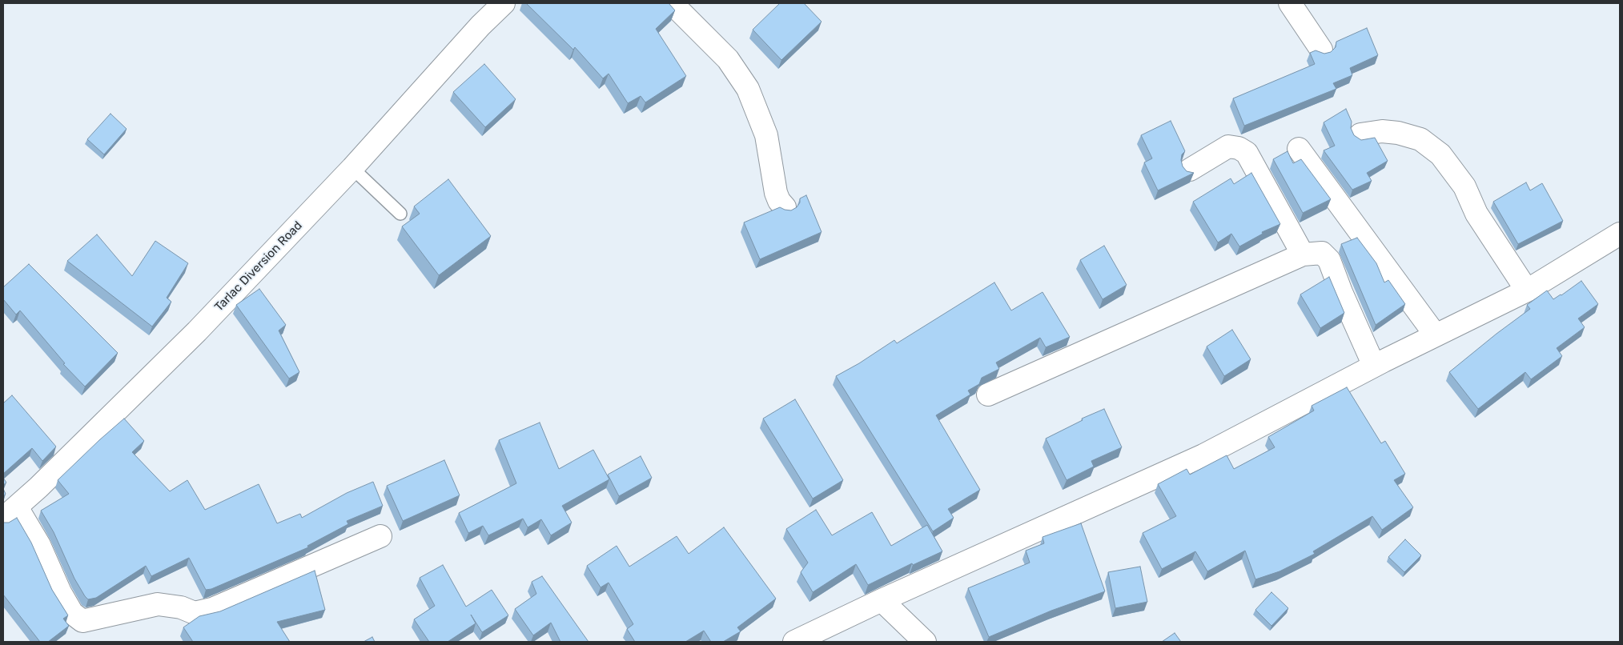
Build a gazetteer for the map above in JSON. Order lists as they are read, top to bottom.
{
  "streets": {
    "street": ["Tarlac Diversion Road"]
  }
}
